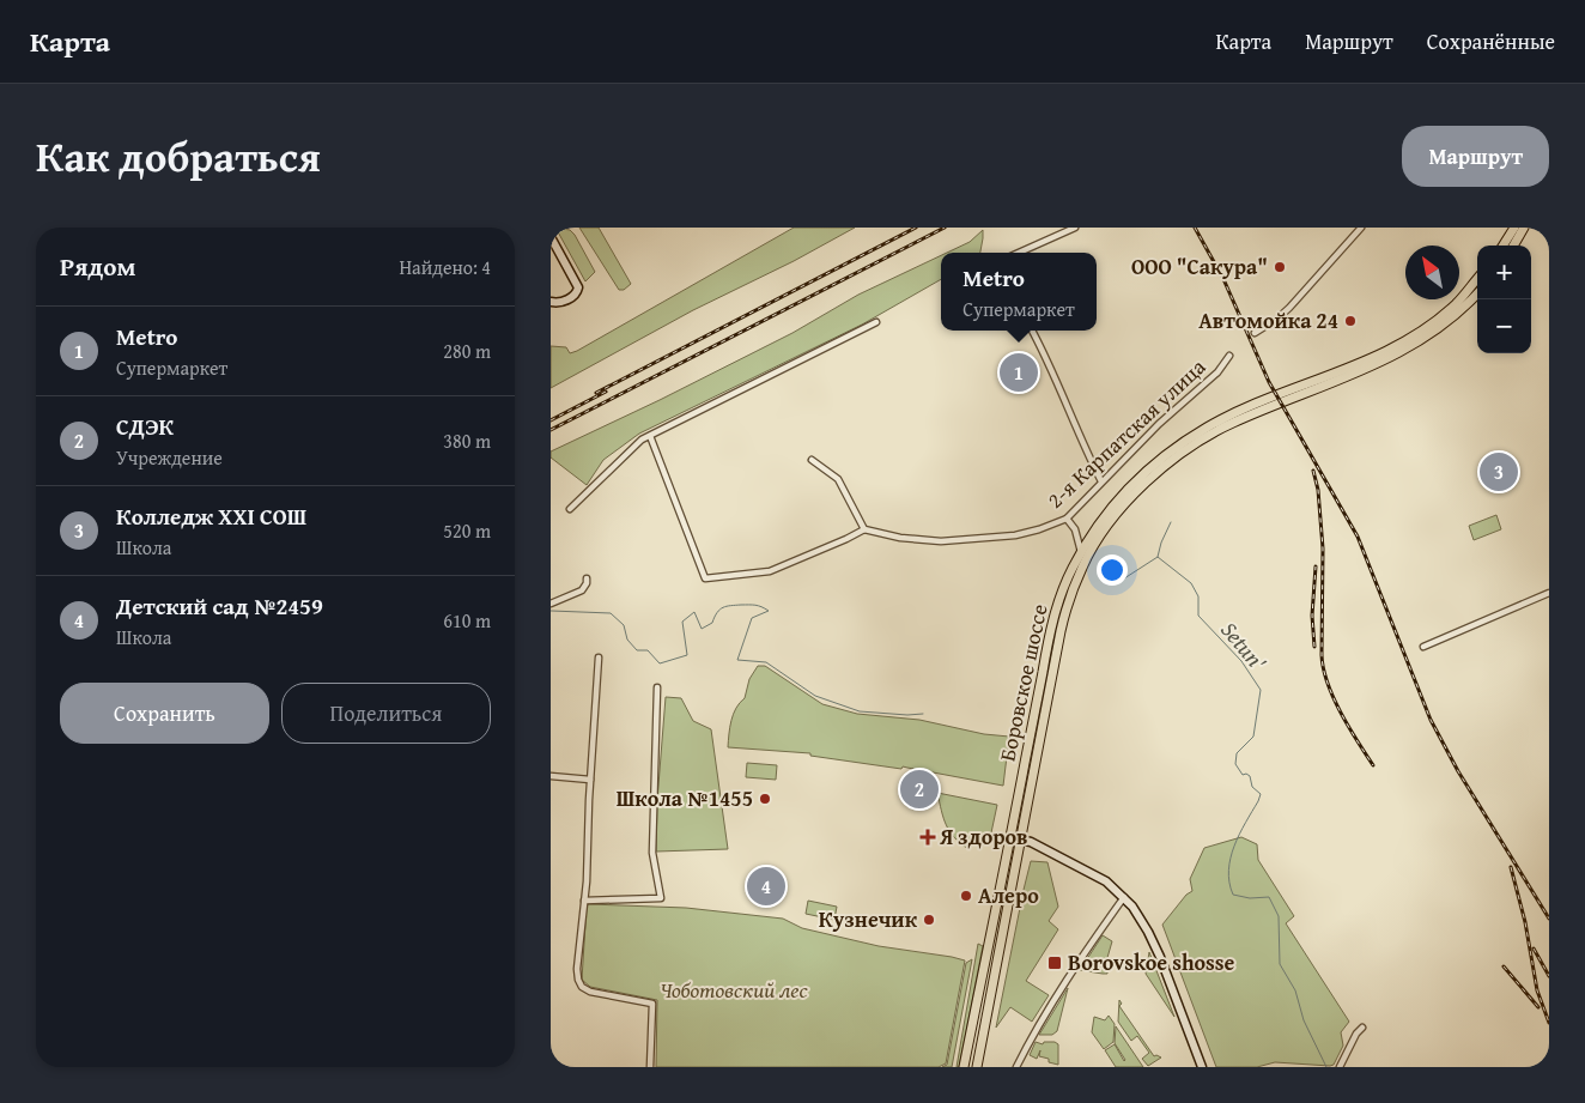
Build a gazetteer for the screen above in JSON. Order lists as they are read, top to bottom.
{
  "streets": {
    "main road": ["Боровское шоссе"],
    "street": ["2-я Карпатская улица"]
  },
  "water": ["Setun'"],
  "parks": ["Чоботовский лес"],
  "places": {
    "other": [
      "ООО \"Сакура\"",
      "Автомойка 24",
      "Школа №1455",
      "Алеро",
      "Кузнечик"
    ],
    "health": ["Я здоров"],
    "transit": ["Borovskoe shosse"]
  },
  "north": "top left",
  "page": {
    "header": "Карта",
    "nav": ["Карта", "Маршрут", "Сохранённые"],
    "title": "Как добраться",
    "buttons": [
      "Маршрут",
      ["Сохранить", "Поделиться"]
    ],
    "heading": ["Рядом", "Найдено: 4"],
    "map_buttons": ["+", "−"],
    "popup": ["Metro", "Супермаркет"],
    "list": [
      {
        "mark": "1",
        "name": "Metro",
        "note": "Супермаркет",
        "value": "280 m"
      },
      {
        "mark": "2",
        "name": "СДЭК",
        "note": "Учреждение",
        "value": "380 m"
      },
      {
        "mark": "3",
        "name": "Колледж XXI СОШ",
        "note": "Школа",
        "value": "520 m"
      },
      {
        "mark": "4",
        "name": "Детский сад №2459",
        "note": "Школа",
        "value": "610 m"
      }
    ],
    "pins": [
      "1",
      "3",
      "2",
      "4"
    ]
  }
}
